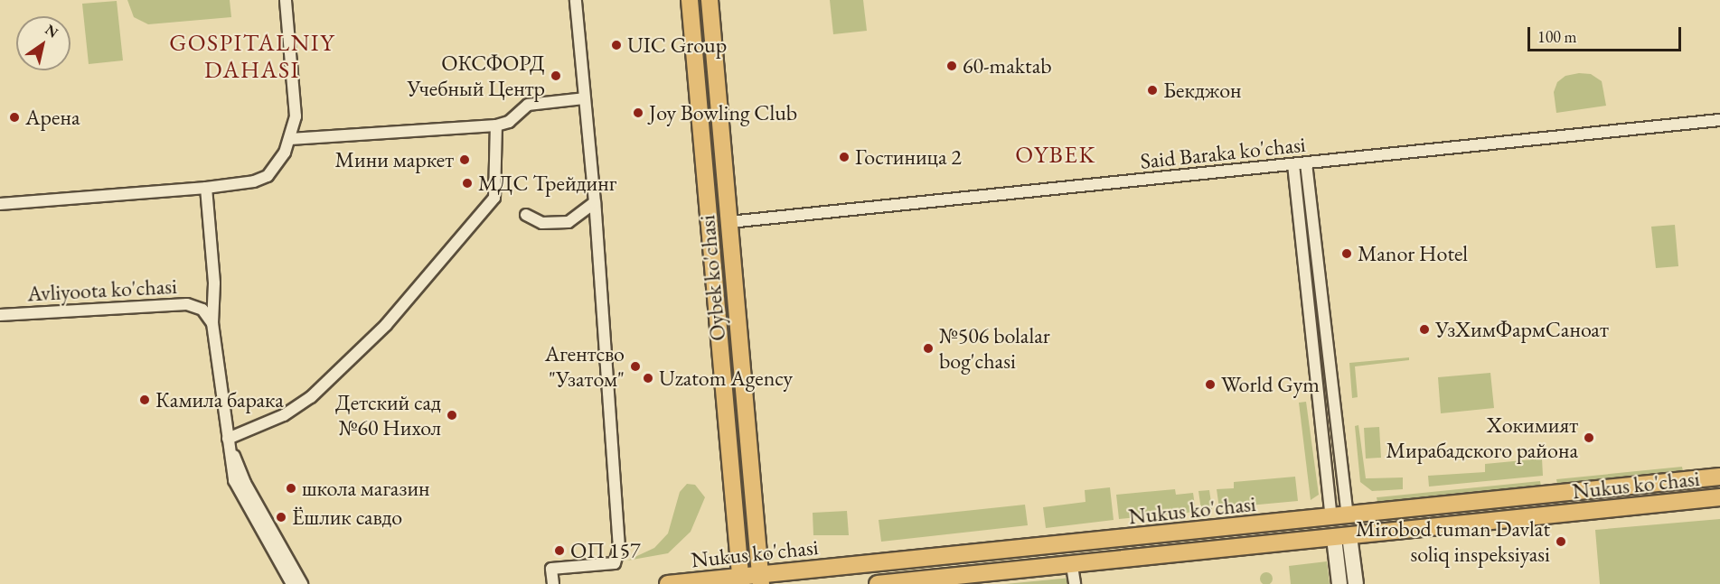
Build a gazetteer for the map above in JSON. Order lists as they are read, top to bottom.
{
  "streets": {
    "main road": ["Oybek ko'chasi", "Nukus ko'chasi"],
    "street": ["Said Baraka ko'chasi", "Avliyoota ko'chasi"]
  },
  "crossings": [
    ["Said Baraka ko'chasi", "Oybek ko'chasi"],
    ["Oybek ko'chasi", "Nukus ko'chasi"]
  ],
  "districts": ["GOSPITALNIY DAHASI", "OYBEK"],
  "places": [
    "UIC Group",
    "60-maktab",
    "ОКСФОРД Учебный Центр",
    "Бекджон",
    "Joy Bowling Club",
    "Арена",
    "Гостиница 2",
    "Мини маркет",
    "МДС Трейдинг",
    "Manor Hotel",
    "УзХимФармСаноат",
    "№506 bolalar bog'chasi",
    "Агентсво \"Узатом\"",
    "Uzatom Agency",
    "World Gym",
    "Камила барака",
    "Детский сад №60 Нихол",
    "Хокимият Мирабадского района",
    "школа магазин",
    "Ёшлик савдо",
    "Mirobod tuman Davlat soliq inspeksiyasi",
    "ОП 157"
  ],
  "scale_bar": "100 m",
  "north": "top right"
}
